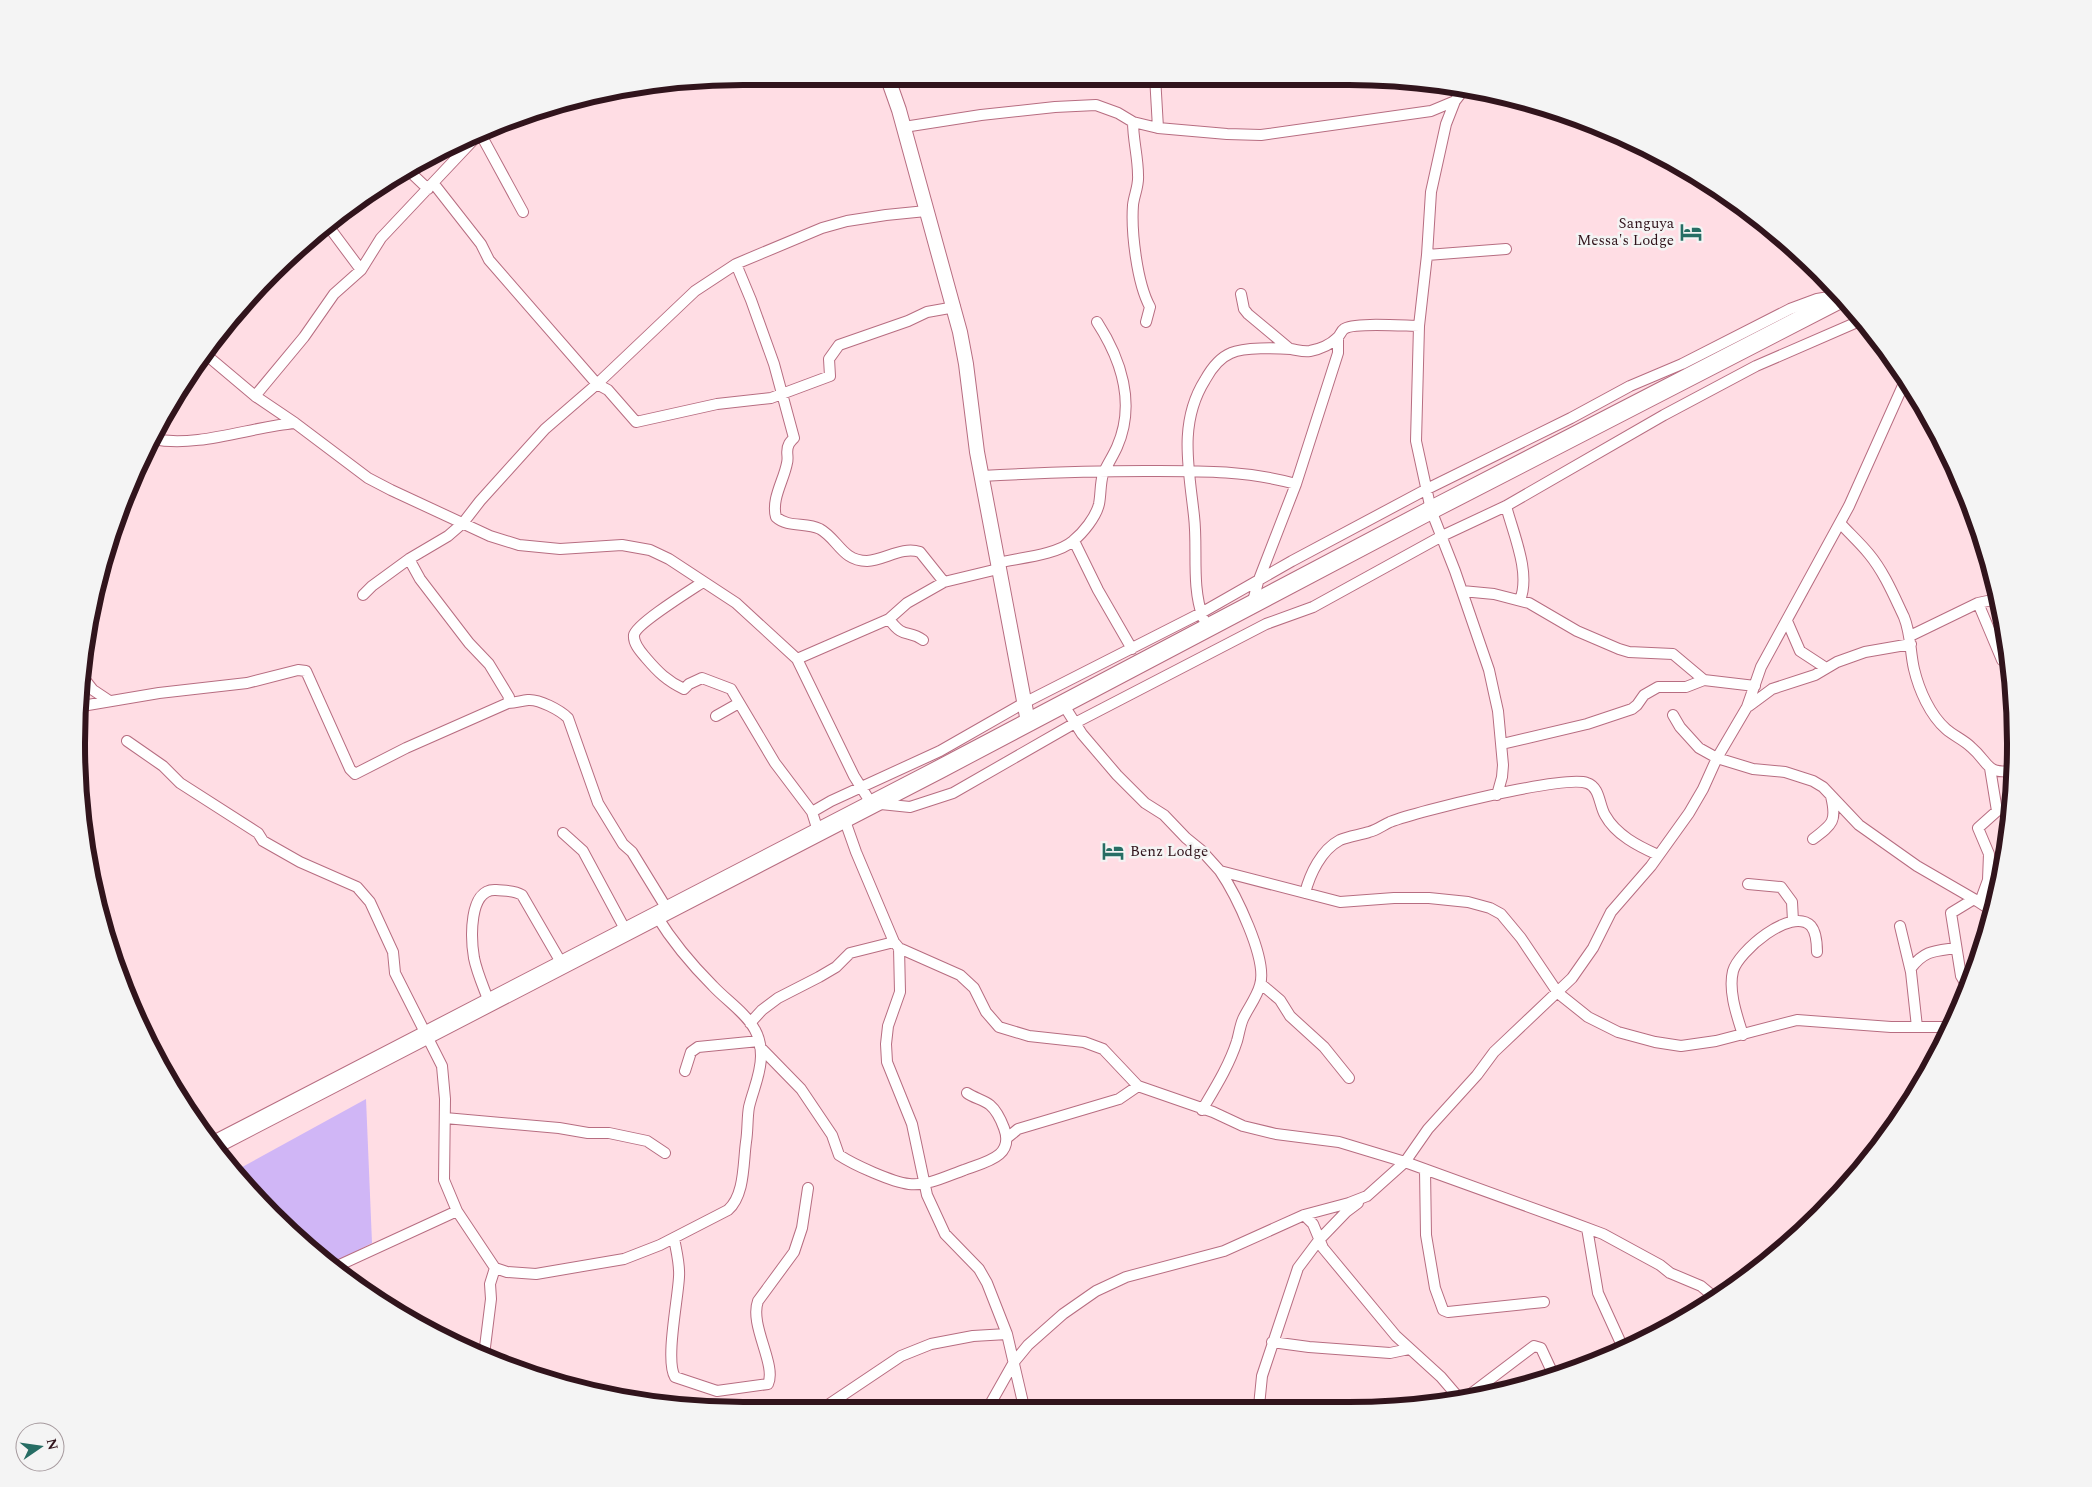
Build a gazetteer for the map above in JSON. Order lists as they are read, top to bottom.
{
  "places": {
    "hotel": ["Sanguya Messa's Lodge", "Benz Lodge"]
  },
  "north": "right"
}
